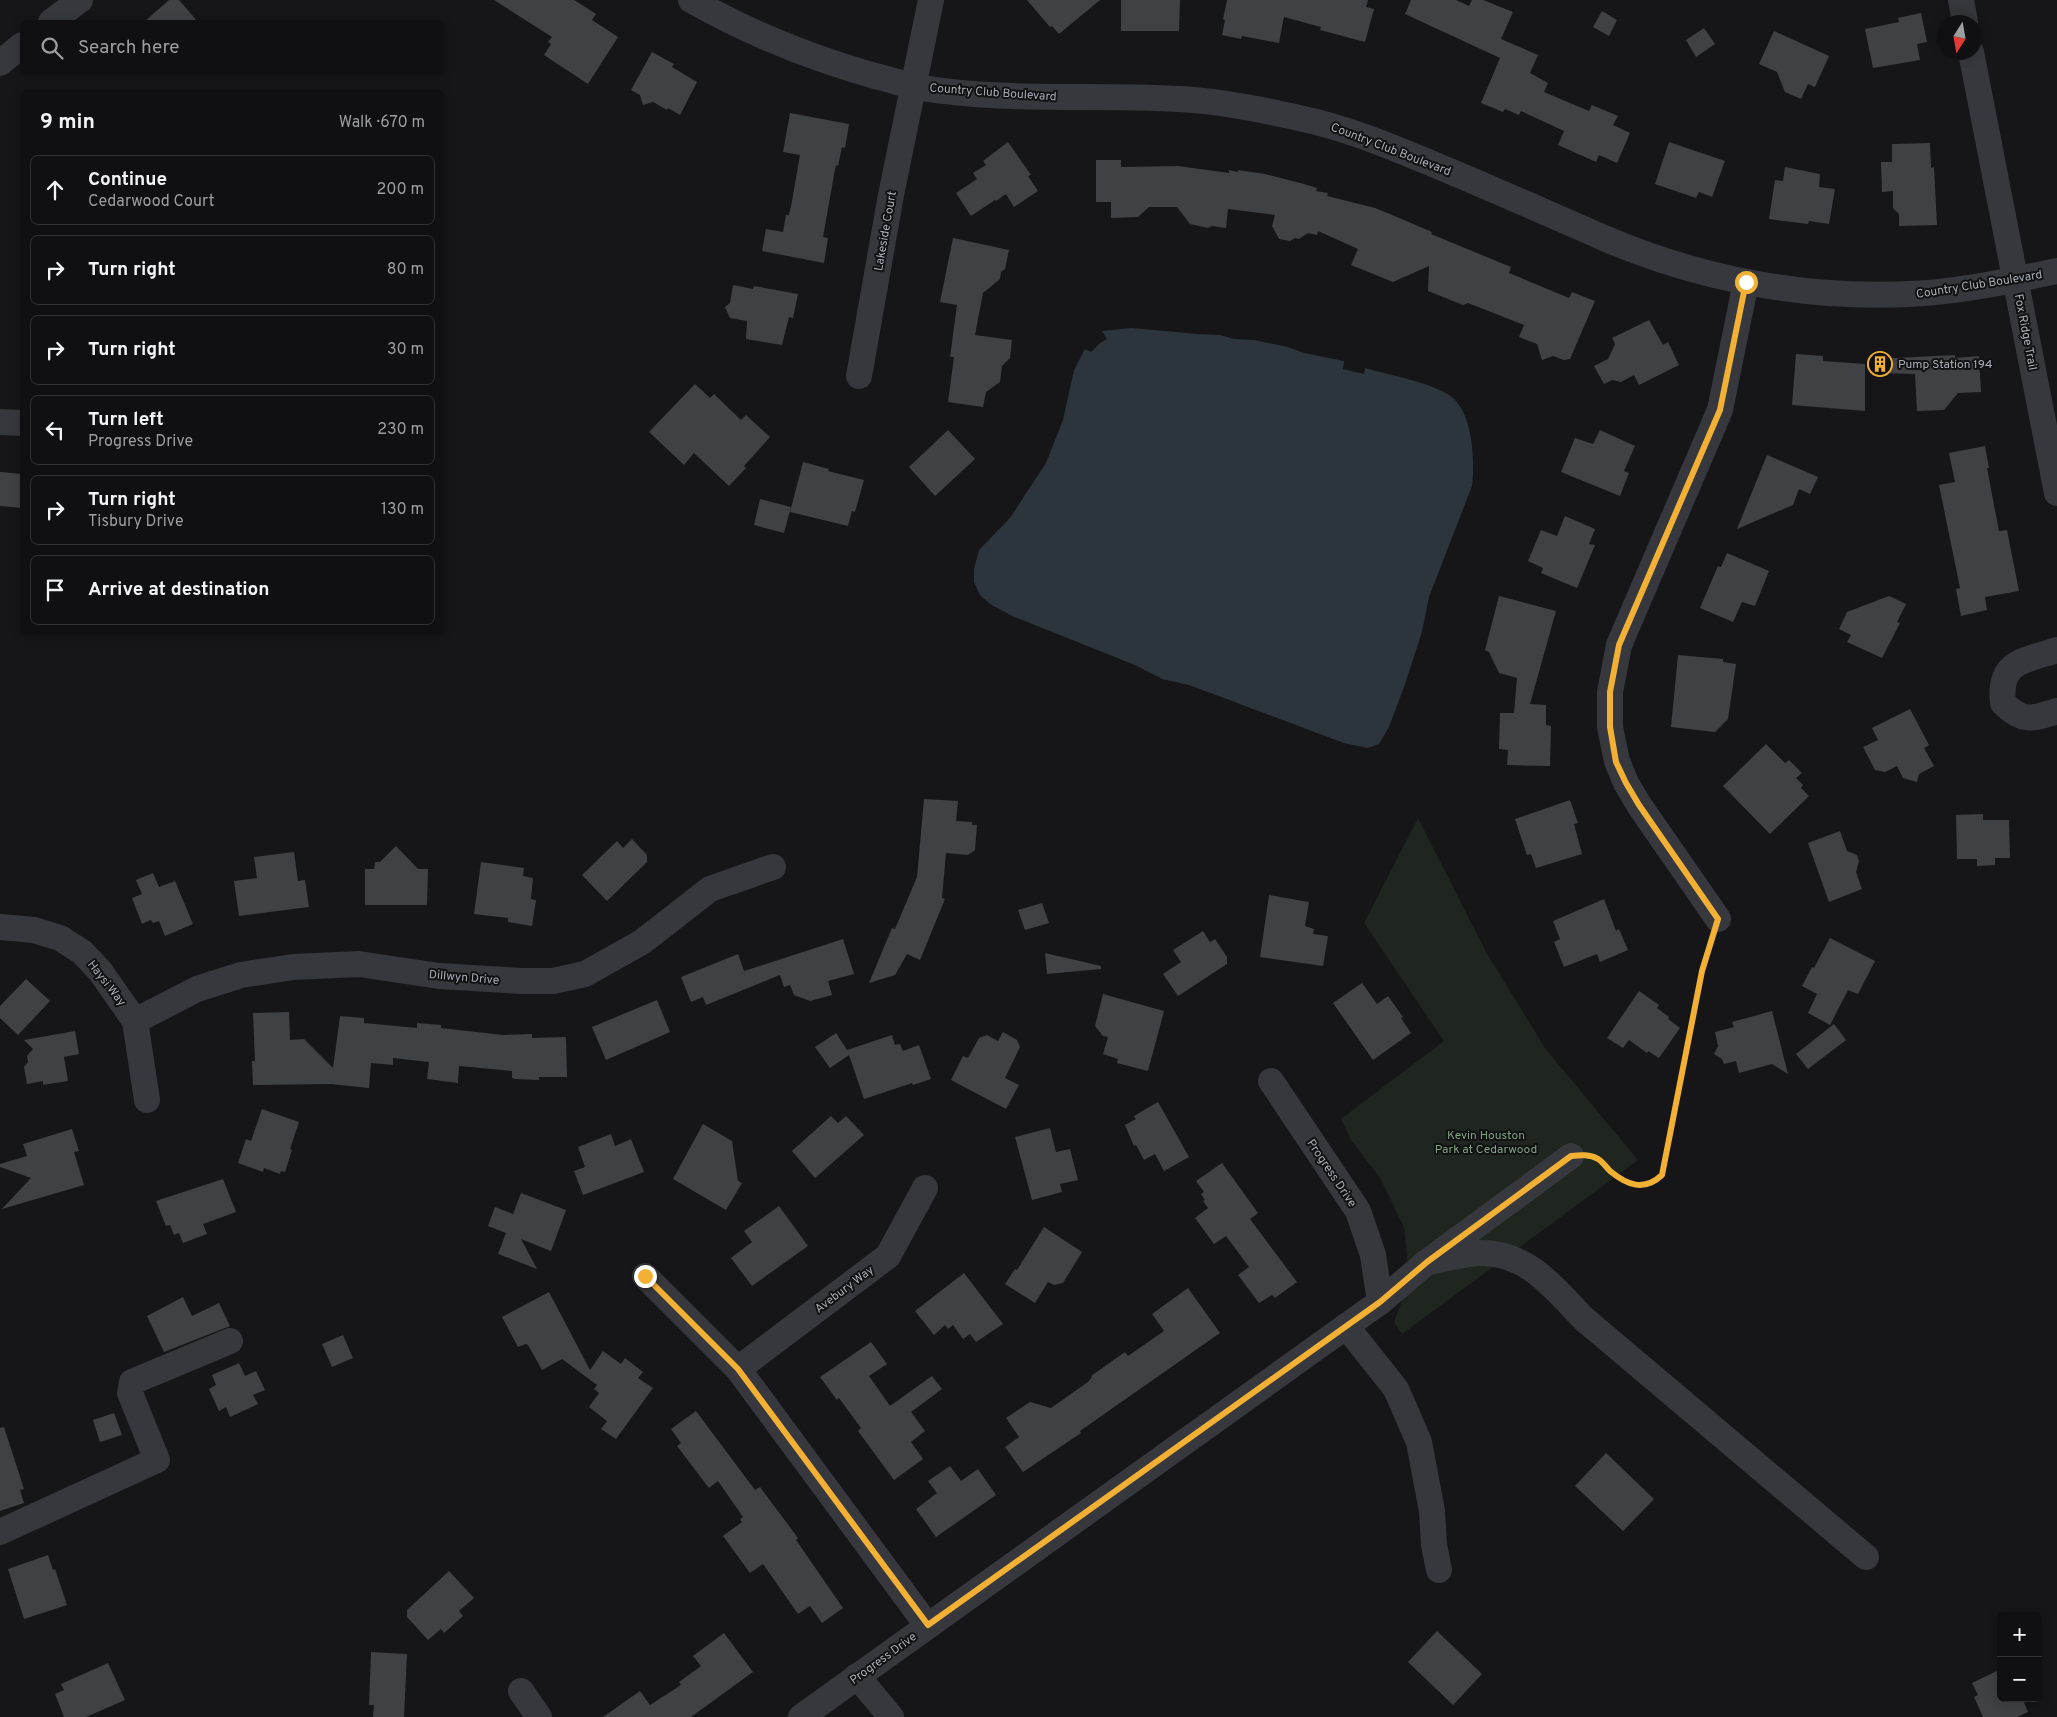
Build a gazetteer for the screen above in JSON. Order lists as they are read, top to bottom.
{
  "streets": {
    "street": [
      "Country Club Boulevard",
      "Lakeside Court",
      "Fox Ridge Trail",
      "Dillwyn Drive",
      "Haysi Way",
      "Progress Drive",
      "Avebury Way"
    ]
  },
  "crossings": [
    ["Country Club Boulevard", "Lakeside Court"],
    ["Country Club Boulevard", "Fox Ridge Trail"],
    ["Dillwyn Drive", "Haysi Way"]
  ],
  "parks": ["Kevin Houston Park at Cedarwood"],
  "places": {
    "building": ["Pump Station 194"]
  },
  "north": "bottom",
  "page": {
    "search": "Search here",
    "heading": ["9 min", "Walk · 670 m"],
    "list": [
      ["Continue", "Cedarwood Court", "200 m"],
      ["Turn right", "80 m"],
      ["Turn right", "30 m"],
      ["Turn left", "Progress Drive", "230 m"],
      ["Turn right", "Tisbury Drive", "130 m"],
      "Arrive at destination"
    ],
    "map_buttons": ["+", "−"]
  }
}
